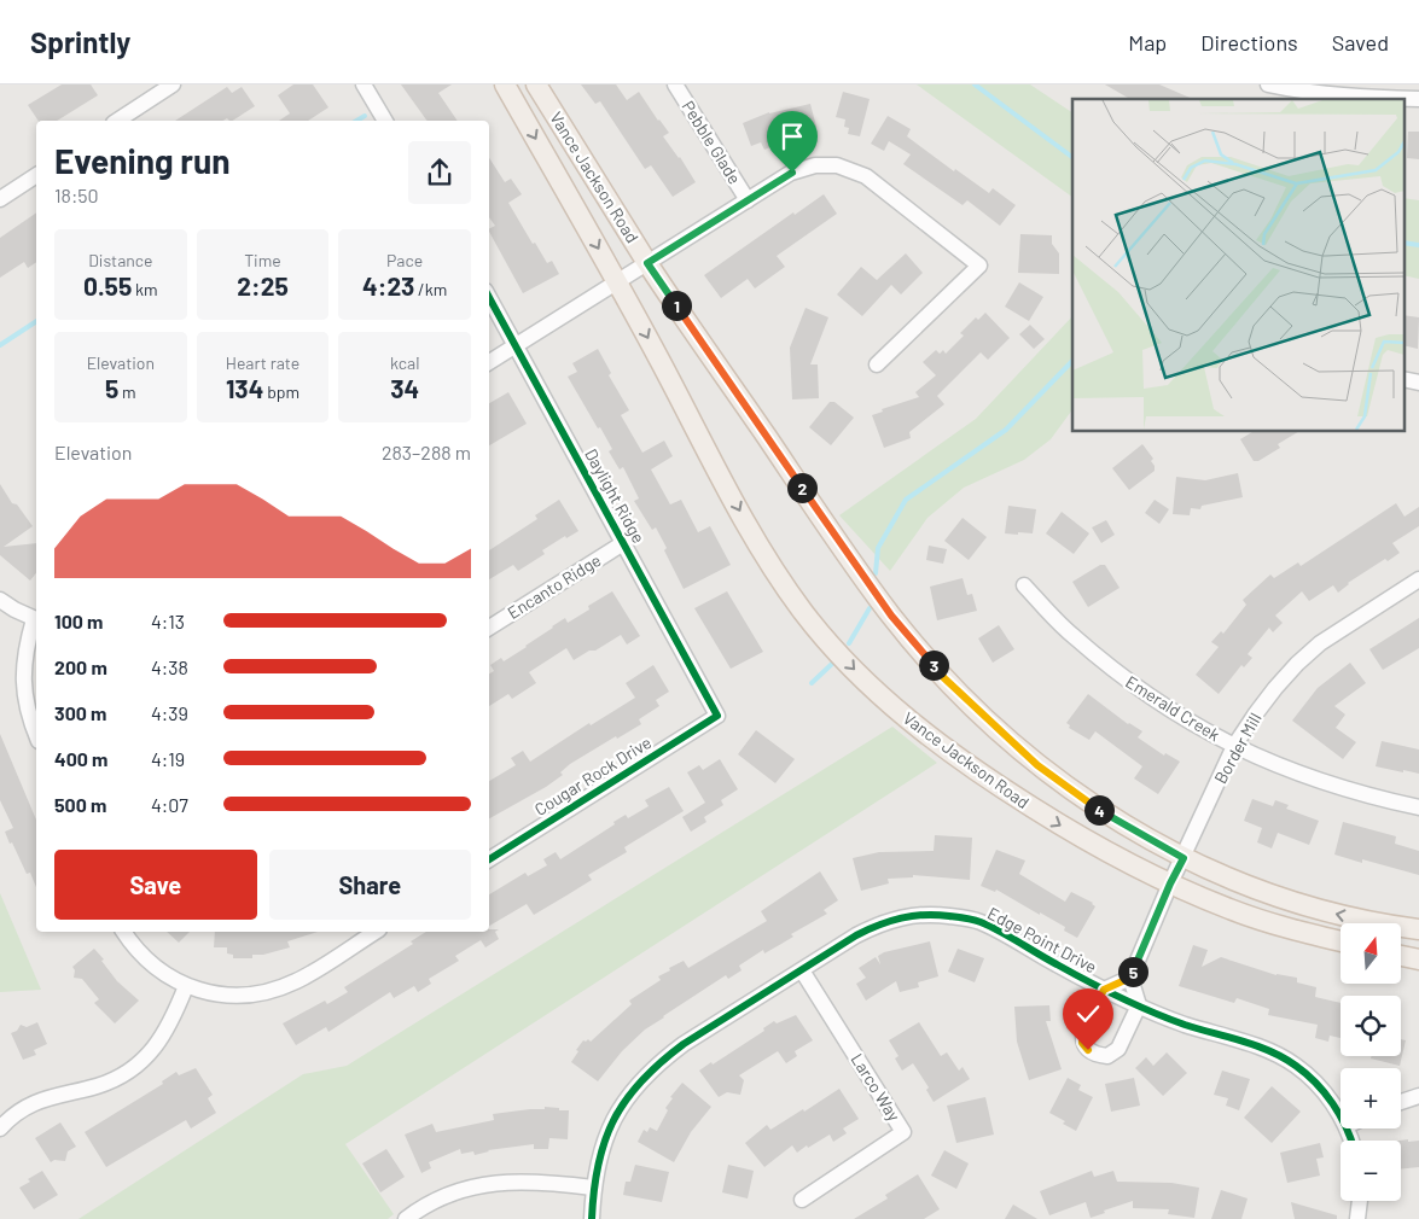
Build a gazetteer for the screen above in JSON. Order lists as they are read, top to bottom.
{
  "streets": {
    "main road": ["Vance Jackson Road"],
    "street": [
      "Pebble Glade",
      "Daylight Ridge",
      "Encanto Ridge",
      "Emerald Creek",
      "Border Mill",
      "Cougar Rock Drive",
      "Edge Point Drive",
      "Larco Way"
    ]
  },
  "crossings": [
    ["Vance Jackson Road", "Border Mill"],
    ["Daylight Ridge", "Encanto Ridge"],
    ["Daylight Ridge", "Cougar Rock Drive"],
    ["Emerald Creek", "Border Mill"],
    ["Edge Point Drive", "Larco Way"]
  ],
  "north": "top",
  "page": {
    "header": "Sprintly",
    "nav": ["Map", "Directions", "Saved"],
    "heading": ["Evening run", "18:50"],
    "stats": [
      ["Distance", "0.55 km"],
      ["Time", "2:25"],
      ["Pace", "4:23 /km"],
      ["Elevation", "5 m"],
      ["Heart rate", "134 bpm"],
      ["kcal", "34"]
    ],
    "pins": [
      "1",
      "2",
      "3",
      "4",
      "5"
    ],
    "chart": ["Elevation", "283–288 m"],
    "list": [
      {
        "name": "100 m",
        "note": "4:13"
      },
      {
        "name": "200 m",
        "note": "4:38"
      },
      {
        "name": "300 m",
        "note": "4:39"
      },
      {
        "name": "400 m",
        "note": "4:19"
      },
      {
        "name": "500 m",
        "note": "4:07"
      }
    ],
    "buttons": ["Save", "Share"],
    "map_buttons": ["+", "−"]
  }
}
